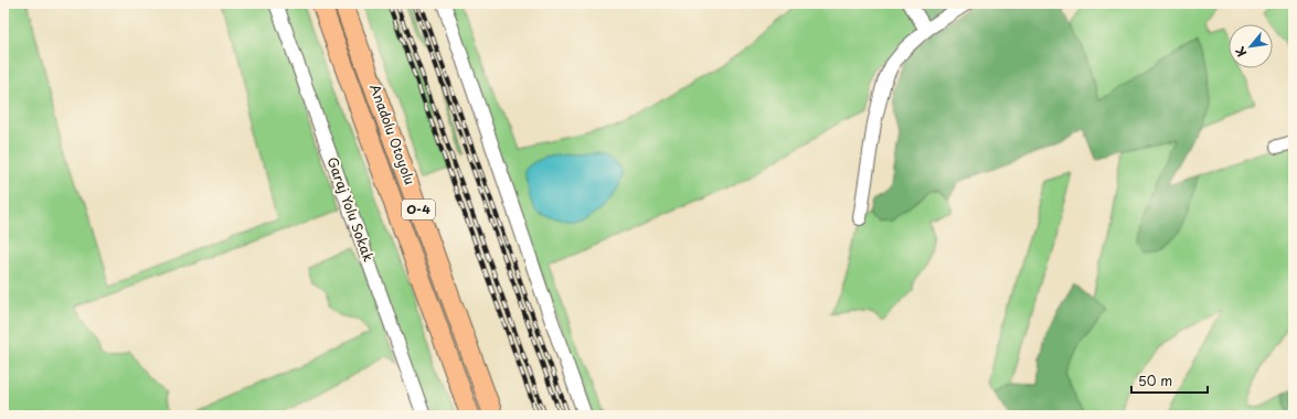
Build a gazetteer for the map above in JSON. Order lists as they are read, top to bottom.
{
  "streets": {
    "highway": ["Anadolu Otoyolu", "O-4"],
    "street": ["Garaj Yolu Sokak"]
  },
  "scale_bar": "50 m",
  "north": "bottom left"
}
